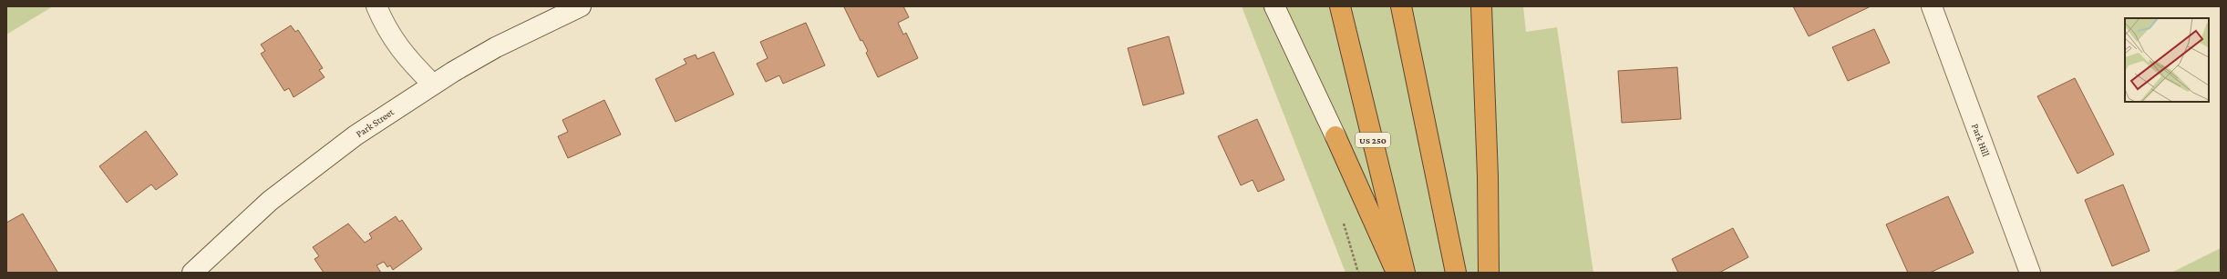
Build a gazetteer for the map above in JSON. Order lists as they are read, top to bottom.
{
  "streets": {
    "highway": ["US 250"],
    "street": ["Park Street", "Park Hill"]
  }
}
